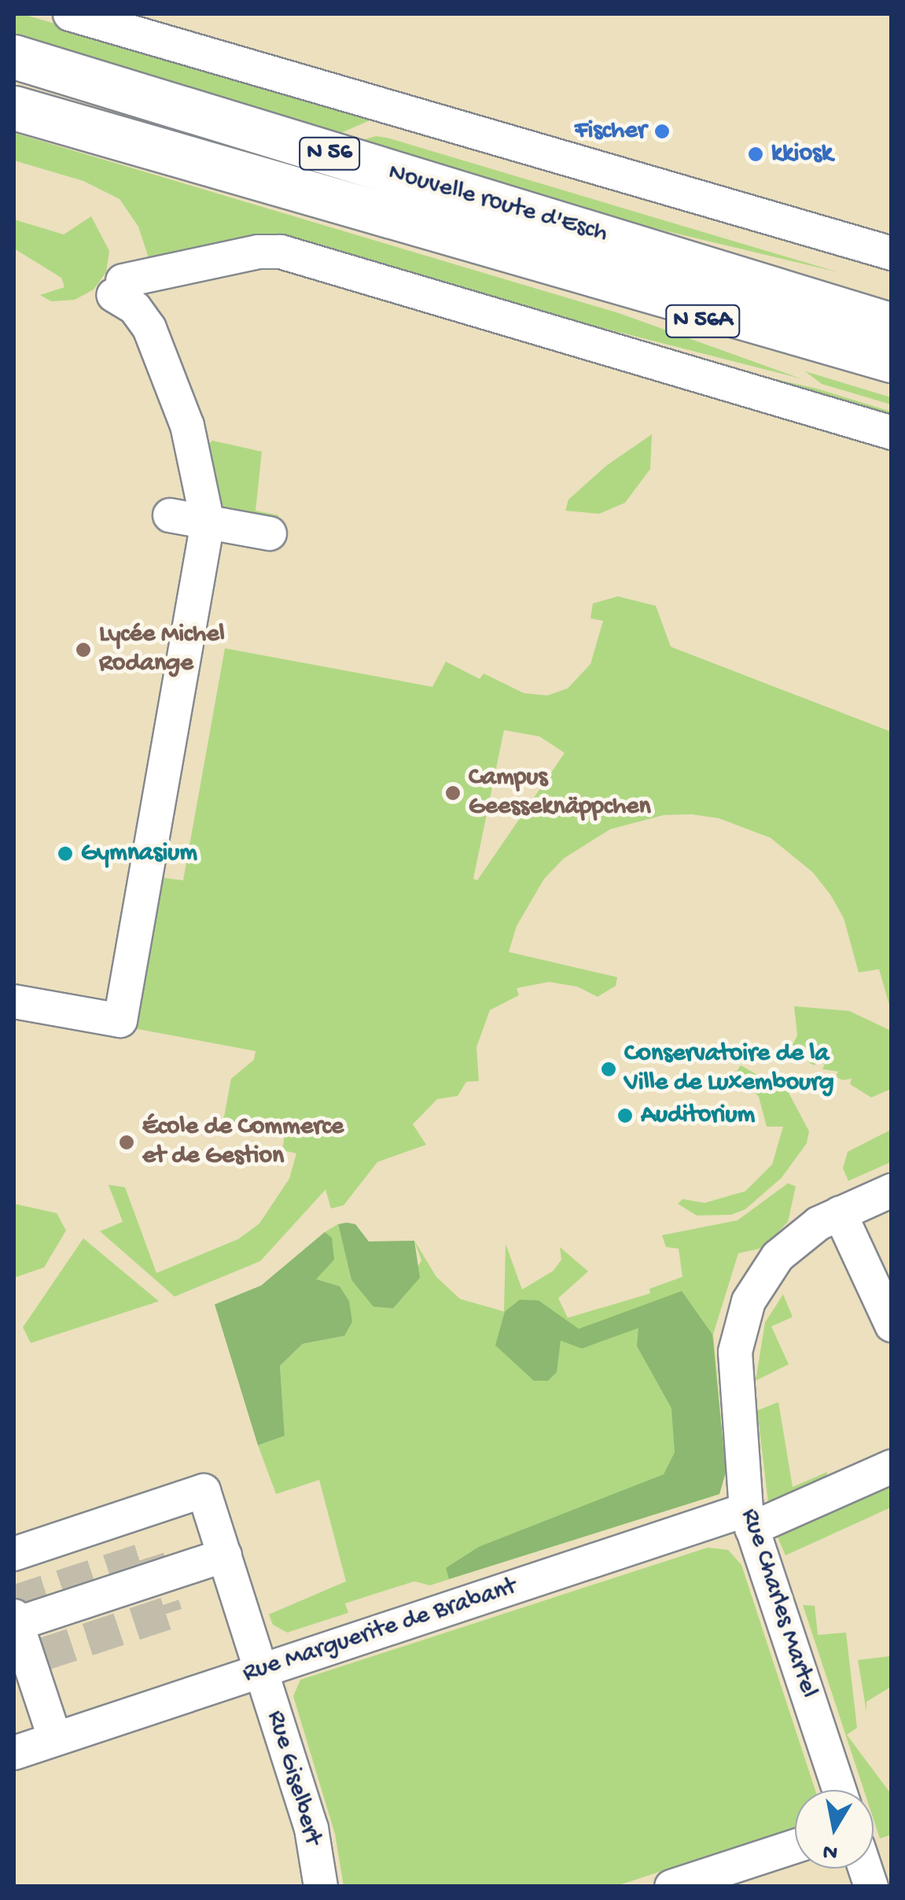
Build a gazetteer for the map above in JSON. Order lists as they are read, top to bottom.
{
  "streets": {
    "highway": ["N 56", "Nouvelle route d'Esch", "N 56A"],
    "street": ["Rue Charles Martel", "Rue Marguerite de Brabant", "Rue Giselbert"]
  },
  "crossings": [
    ["N 56", "Nouvelle route d'Esch"],
    ["Nouvelle route d'Esch", "N 56A"],
    ["Rue Charles Martel", "Rue Marguerite de Brabant"],
    ["Rue Marguerite de Brabant", "Rue Giselbert"]
  ],
  "places": [
    "Fischer",
    "kkiosk",
    "Lycée Michel Rodange",
    "Campus Geesseknäppchen",
    "Gymnasium",
    "Conservatoire de la Ville de Luxembourg",
    "Auditorium",
    "École de Commerce et de Gestion"
  ],
  "north": "bottom"
}
